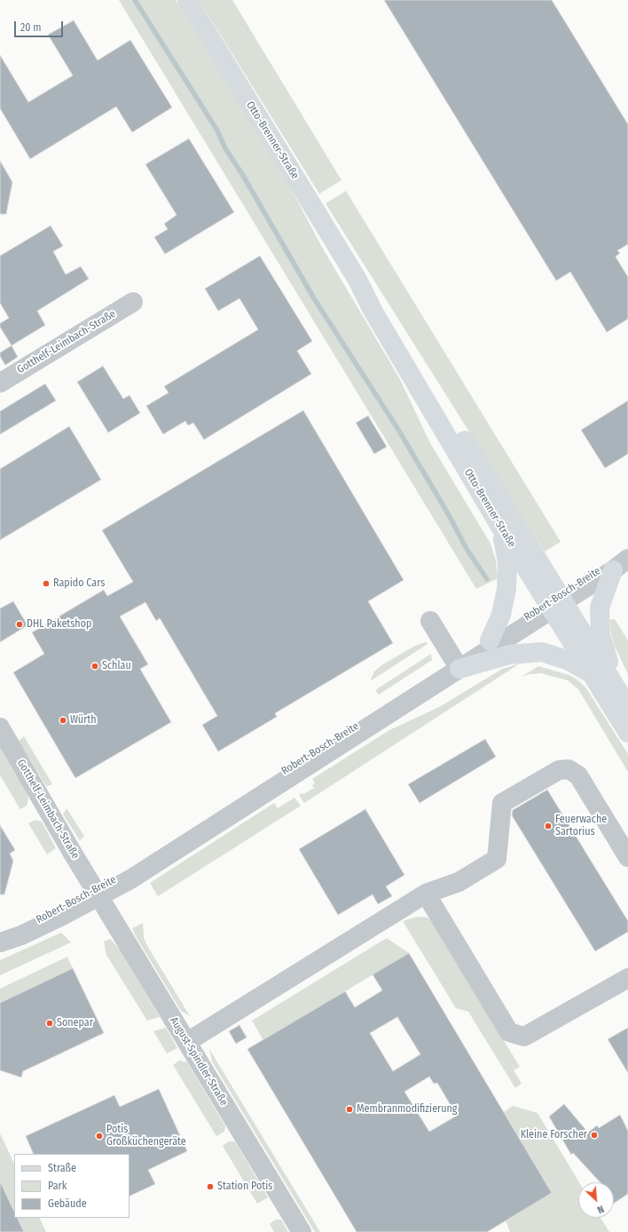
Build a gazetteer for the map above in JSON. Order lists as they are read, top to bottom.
{
  "streets": {
    "main road": ["Otto-Brenner-Straße"],
    "street": ["Gotthelf-Leimbach-Straße", "Robert-Bosch-Breite", "August-Spindler-Straße"]
  },
  "crossings": [
    ["Otto-Brenner-Straße", "Robert-Bosch-Breite"],
    ["Gotthelf-Leimbach-Straße", "Robert-Bosch-Breite"],
    ["Gotthelf-Leimbach-Straße", "August-Spindler-Straße"],
    ["Robert-Bosch-Breite", "August-Spindler-Straße"]
  ],
  "places": [
    "Rapido Cars",
    "DHL Paketshop",
    "Schlau",
    "Würth",
    "Feuerwache Sartorius",
    "Sonepar",
    "Membranmodifizierung",
    "Kleine Forscher",
    "Potis Großküchengeräte",
    "Station Potis"
  ],
  "legend": ["Straße", "Park", "Gebäude"],
  "scale_bar": "20 m",
  "north": "bottom right"
}
